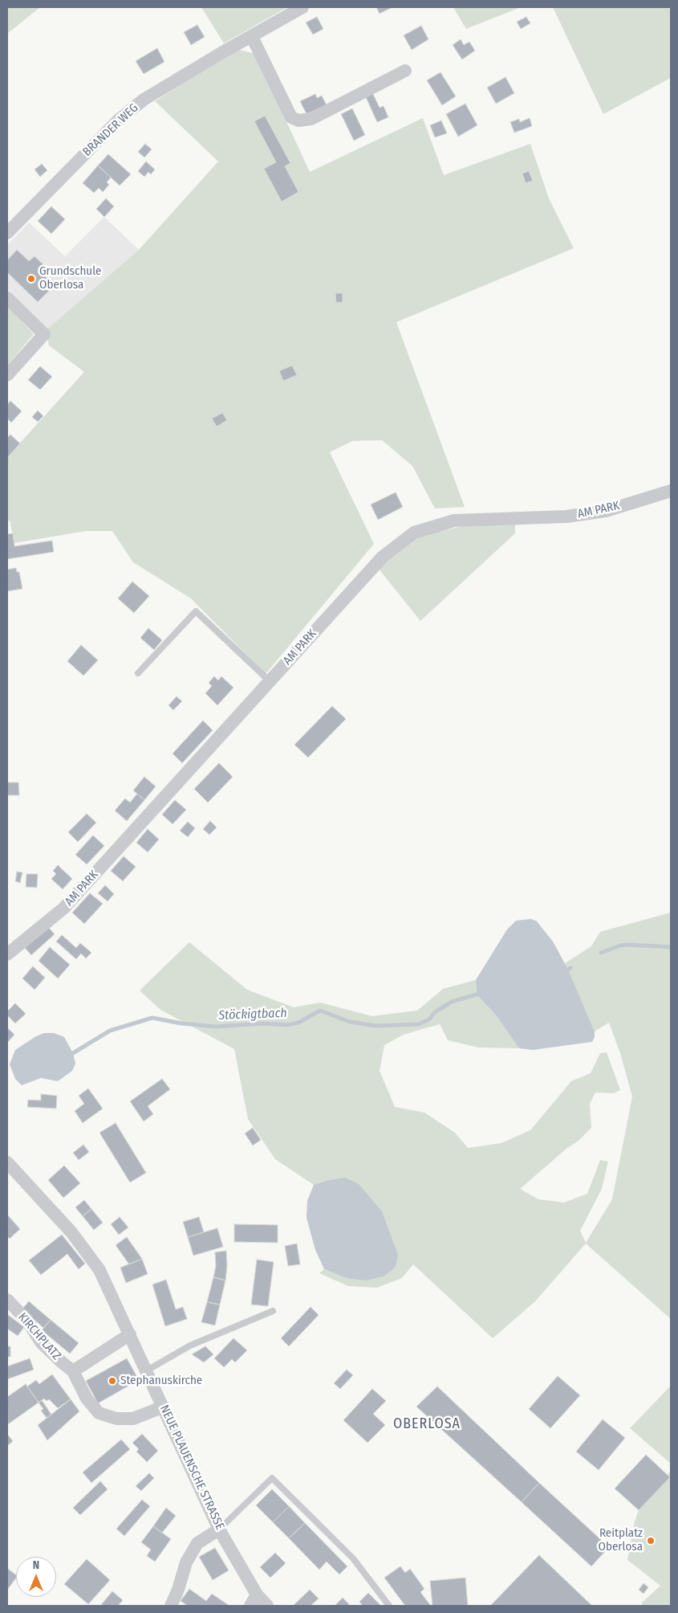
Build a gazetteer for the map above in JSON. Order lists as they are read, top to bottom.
{
  "streets": {
    "street": [
      "BRANDER WEG",
      "AM PARK",
      "KIRCHPLATZ",
      "NEUE PLAUENSCHE STRASSE"
    ]
  },
  "crossings": [
    ["KIRCHPLATZ", "NEUE PLAUENSCHE STRASSE"]
  ],
  "districts": ["OBERLOSA"],
  "water": ["Stöckigtbach"],
  "places": ["Grundschule Oberlosa", "Stephanuskirche", "Reitplatz Oberlosa"],
  "north": "top"
}
